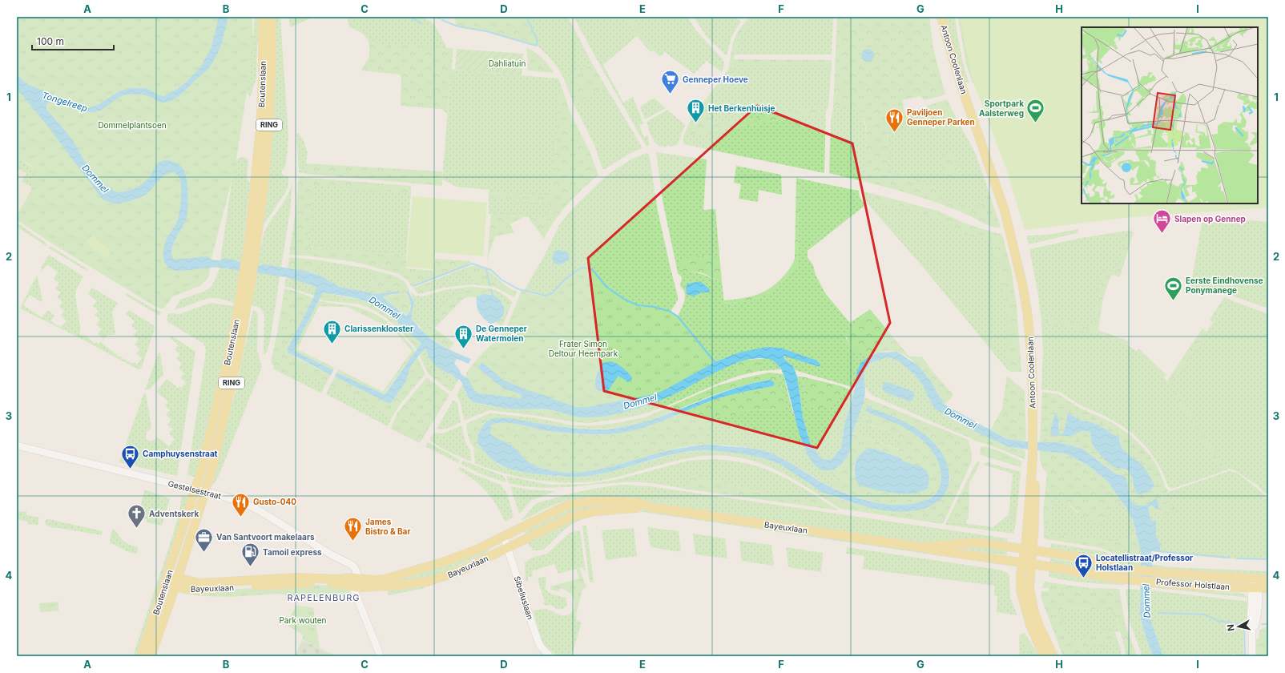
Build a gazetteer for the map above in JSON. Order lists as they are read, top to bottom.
{
  "streets": {
    "main road": [
      "Antoon Coolenlaan",
      "Boutenslaan",
      "RING",
      "Bayeuxlaan",
      "Professor Holstlaan"
    ],
    "street": ["Gestelsestraat", "Sibeliuslaan"]
  },
  "crossings": [
    ["Antoon Coolenlaan", "Bayeuxlaan"],
    ["Antoon Coolenlaan", "Professor Holstlaan"],
    ["Boutenslaan", "Gestelsestraat"],
    ["Boutenslaan", "Bayeuxlaan"],
    ["Gestelsestraat", "Bayeuxlaan"],
    ["Bayeuxlaan", "Professor Holstlaan"],
    ["Bayeuxlaan", "Sibeliuslaan"]
  ],
  "districts": ["RAPELENBURG"],
  "water": ["Tongelreep", "Dommel"],
  "parks": [
    "Dahliatuin",
    "Dommelplantsoen",
    "Frater Simon Deltour Heempark",
    "Park wouten"
  ],
  "places": {
    "supermarket": ["Genneper Hoeve"],
    "building": ["Het Berkenhuisje", "Clarissenklooster", "De Genneper Watermolen"],
    "sports": ["Sportpark Aalsterweg", "Eerste Eindhovense Ponymanege"],
    "restaurant": ["Paviljoen Genneper Parken", "Gusto-040", "James Bistro & Bar"],
    "hotel": ["Slapen op Gennep"],
    "bus stop": ["Camphuysenstraat", "Locatellistraat/Professor Holstlaan"],
    "church": ["Adventskerk"],
    "office": ["Van Santvoort makelaars"],
    "fuel station": ["Tamoil express"]
  },
  "scale_bar": "100 m",
  "north": "left",
  "grid": {
    "columns": [
      "A",
      "B",
      "C",
      "D",
      "E",
      "F",
      "G",
      "H",
      "I"
    ],
    "rows": [
      "1",
      "2",
      "3",
      "4"
    ]
  }
}
